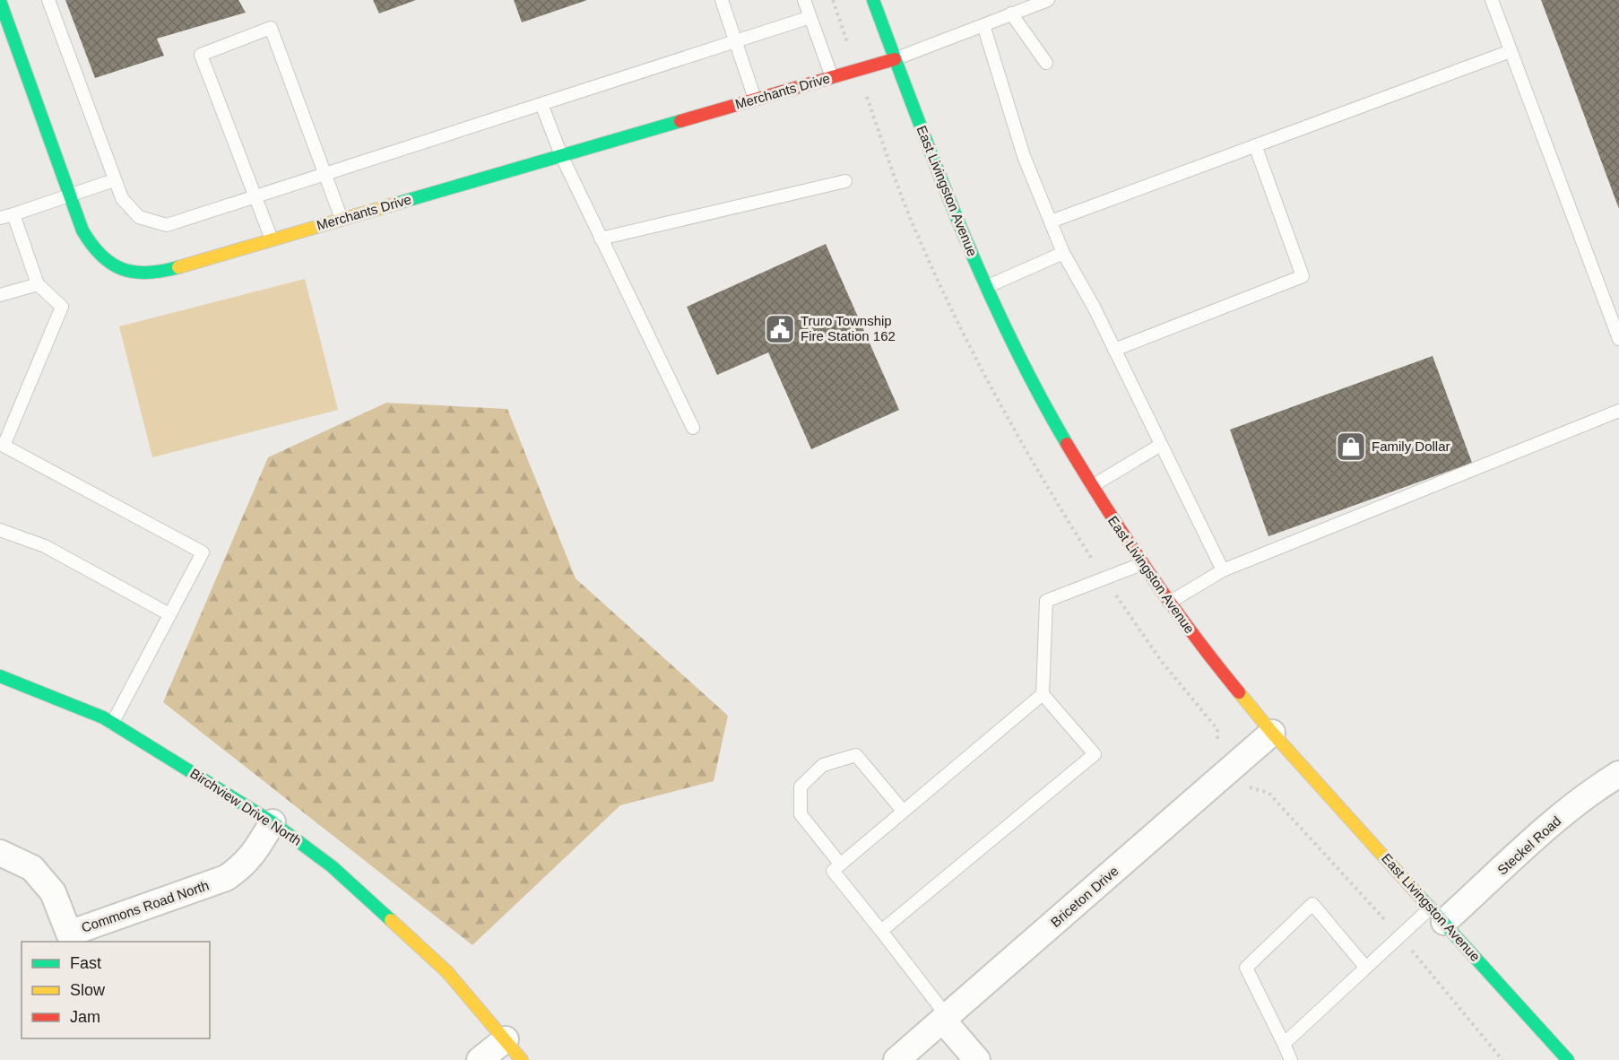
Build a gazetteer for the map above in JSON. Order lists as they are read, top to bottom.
{
  "streets": {
    "street": [
      "Merchants Drive",
      "East Livingston Avenue",
      "Birchview Drive North",
      "Steckel Road",
      "Briceton Drive",
      "Commons Road North"
    ]
  },
  "crossings": [
    ["Merchants Drive", "East Livingston Avenue"],
    ["East Livingston Avenue", "Steckel Road"],
    ["East Livingston Avenue", "Briceton Drive"],
    ["Birchview Drive North", "Commons Road North"]
  ],
  "places": {
    "public building": ["Truro Township Fire Station 162"],
    "shop": ["Family Dollar"]
  },
  "legend": ["Fast", "Slow", "Jam"]
}
